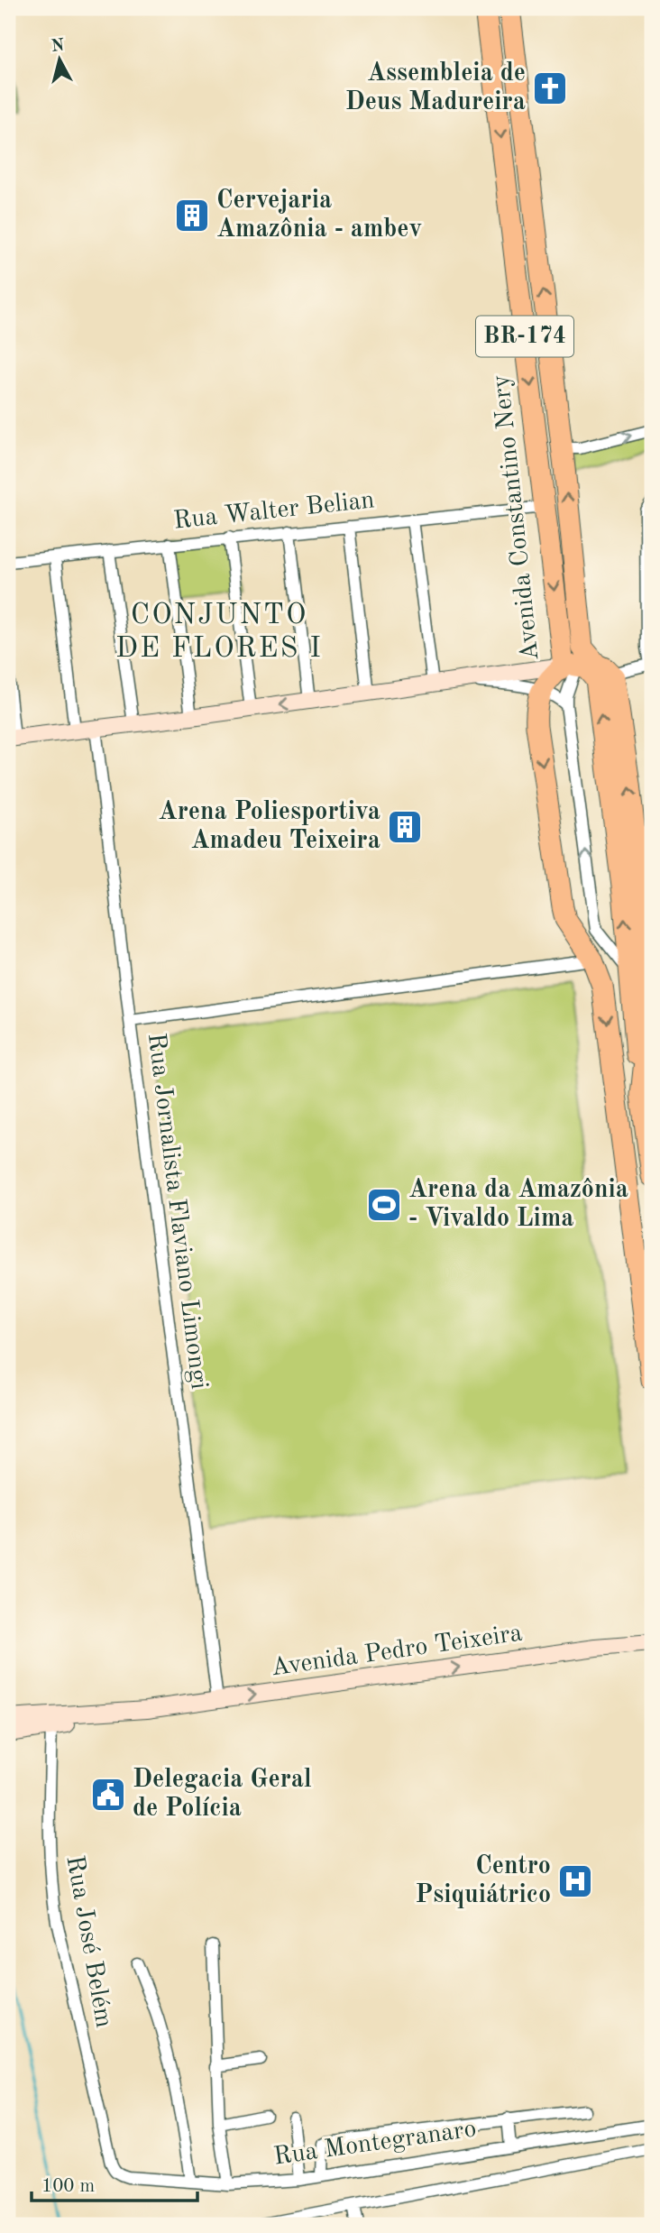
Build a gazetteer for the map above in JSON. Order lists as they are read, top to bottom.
{
  "streets": {
    "highway": ["BR-174", "Avenida Constantino Nery"],
    "street": [
      "Rua Walter Belian",
      "Rua Jornalista Flaviano Limongi",
      "Avenida Pedro Teixeira",
      "Rua José Belém",
      "Rua Montegranaro"
    ]
  },
  "crossings": [
    ["Rua Walter Belian", "Avenida Constantino Nery"],
    ["Rua Jornalista Flaviano Limongi", "Avenida Pedro Teixeira"],
    ["Avenida Pedro Teixeira", "Rua José Belém"],
    ["Rua José Belém", "Rua Montegranaro"]
  ],
  "one_way": ["Avenida Pedro Teixeira"],
  "districts": ["CONJUNTO DE FLORES I"],
  "places": {
    "church": ["Assembleia de Deus Madureira"],
    "building": ["Cervejaria Amazônia - ambev", "Arena Poliesportiva Amadeu Teixeira"],
    "sports": ["Arena da Amazônia - Vivaldo Lima"],
    "public building": ["Delegacia Geral de Polícia"],
    "hospital": ["Centro Psiquiátrico"]
  },
  "scale_bar": "100 m",
  "north": "top"
}
